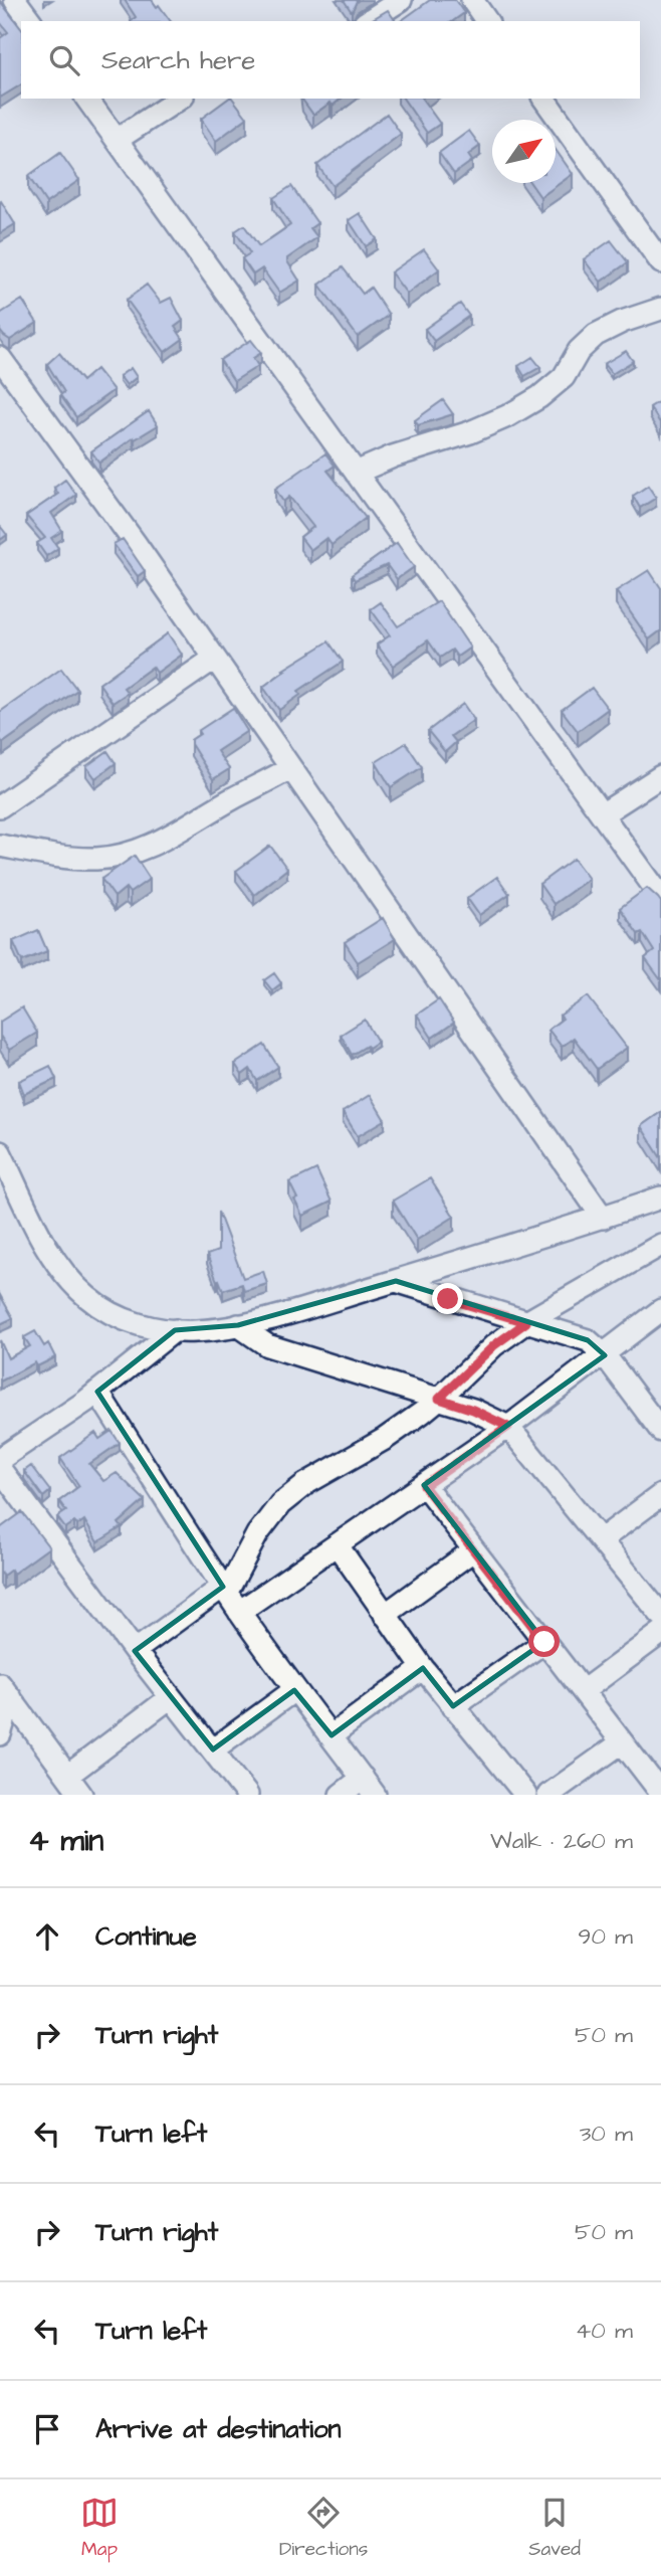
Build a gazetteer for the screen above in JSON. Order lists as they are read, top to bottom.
{
  "north": "top right",
  "page": {
    "search": "Search here",
    "heading": ["4 min", "Walk · 260 m"],
    "list": [
      ["Continue", "90 m"],
      ["Turn right", "50 m"],
      ["Turn left", "30 m"],
      ["Turn right", "50 m"],
      ["Turn left", "40 m"],
      "Arrive at destination"
    ],
    "nav": ["Map", "Directions", "Saved"]
  }
}
